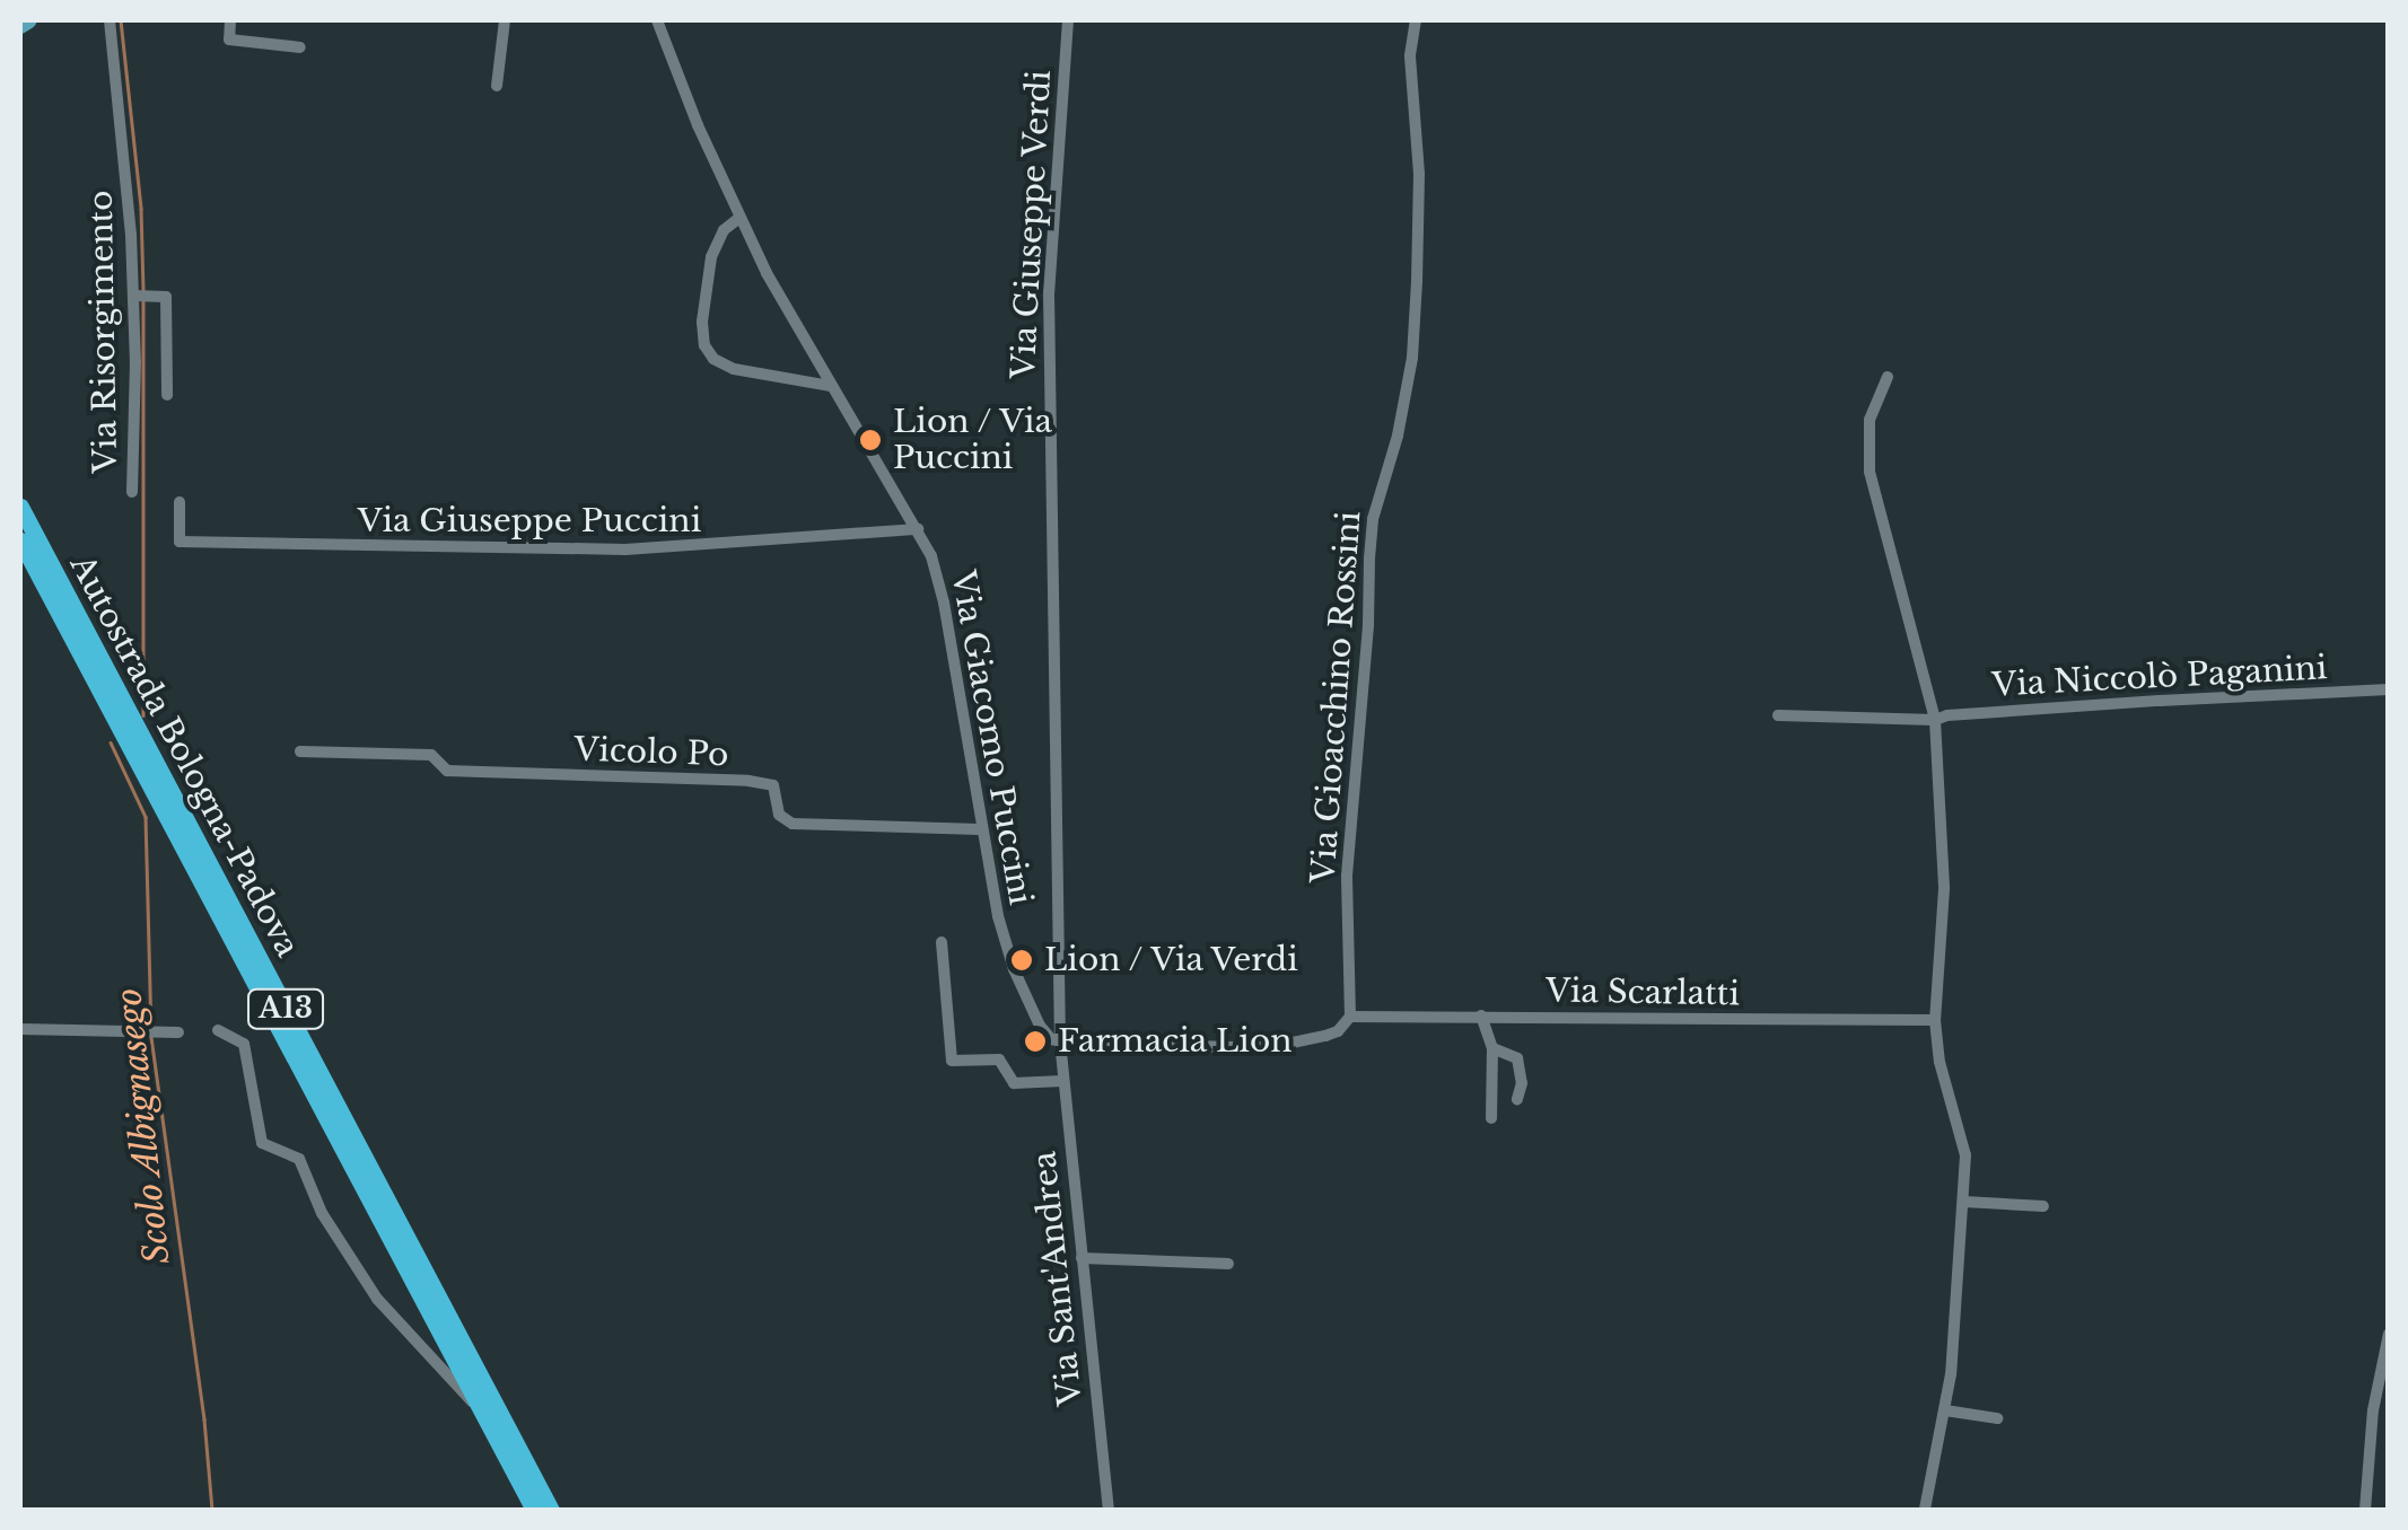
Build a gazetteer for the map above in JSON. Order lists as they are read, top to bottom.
{
  "streets": {
    "highway": ["Autostrada Bologna-Padova", "A13"],
    "street": [
      "Via Giuseppe Verdi",
      "Via Risorgimento",
      "Via Giuseppe Puccini",
      "Via Niccolò Paganini",
      "Via Gioacchino Rossini",
      "Via Giacomo Puccini",
      "Vicolo Po",
      "Via Scarlatti",
      "Via Sant'Andrea"
    ]
  },
  "crossings": [
    ["Via Giuseppe Verdi", "Via Giacomo Puccini"],
    ["Via Giuseppe Verdi", "Via Sant'Andrea"],
    ["Via Giuseppe Puccini", "Via Giacomo Puccini"],
    ["Via Gioacchino Rossini", "Via Scarlatti"],
    ["Via Giacomo Puccini", "Vicolo Po"],
    ["Via Giacomo Puccini", "Via Sant'Andrea"]
  ],
  "water": ["Scolo Albignasego"],
  "places": ["Lion / Via Puccini", "Lion / Via Verdi", "Farmacia Lion"]
}
